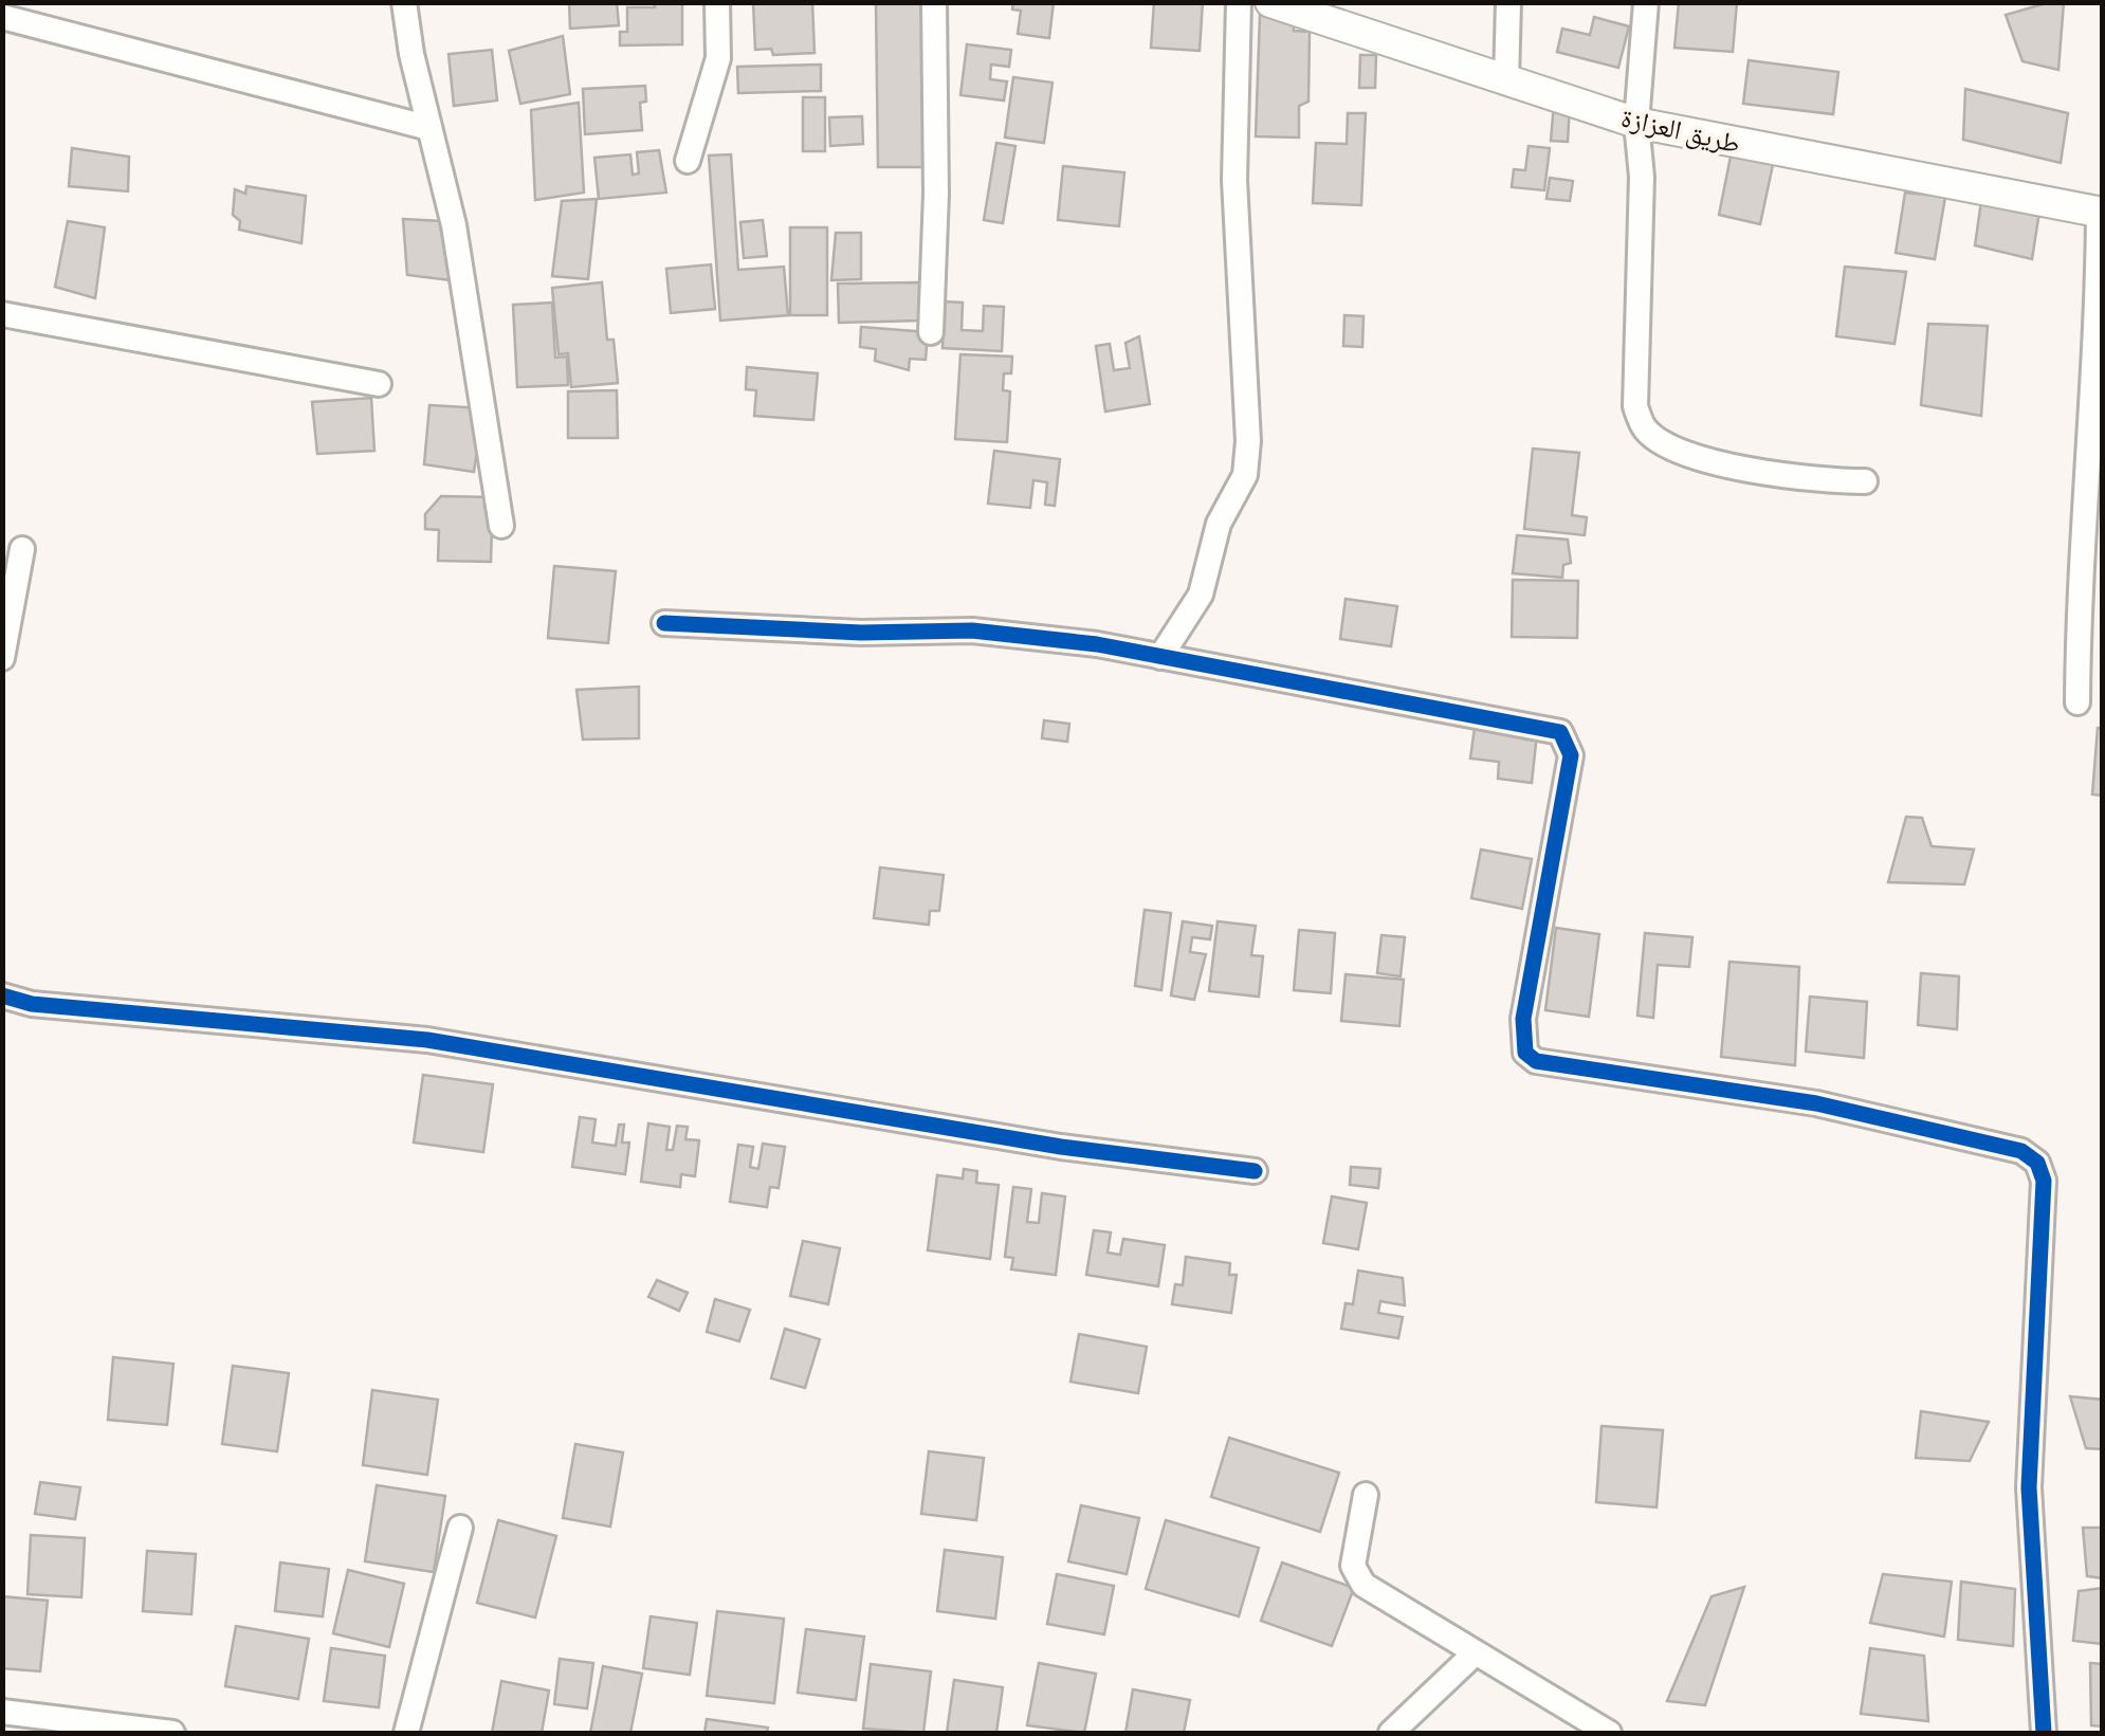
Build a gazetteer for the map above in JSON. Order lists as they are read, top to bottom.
{
  "streets": {
    "street": ["طريق العزازة"]
  }
}
